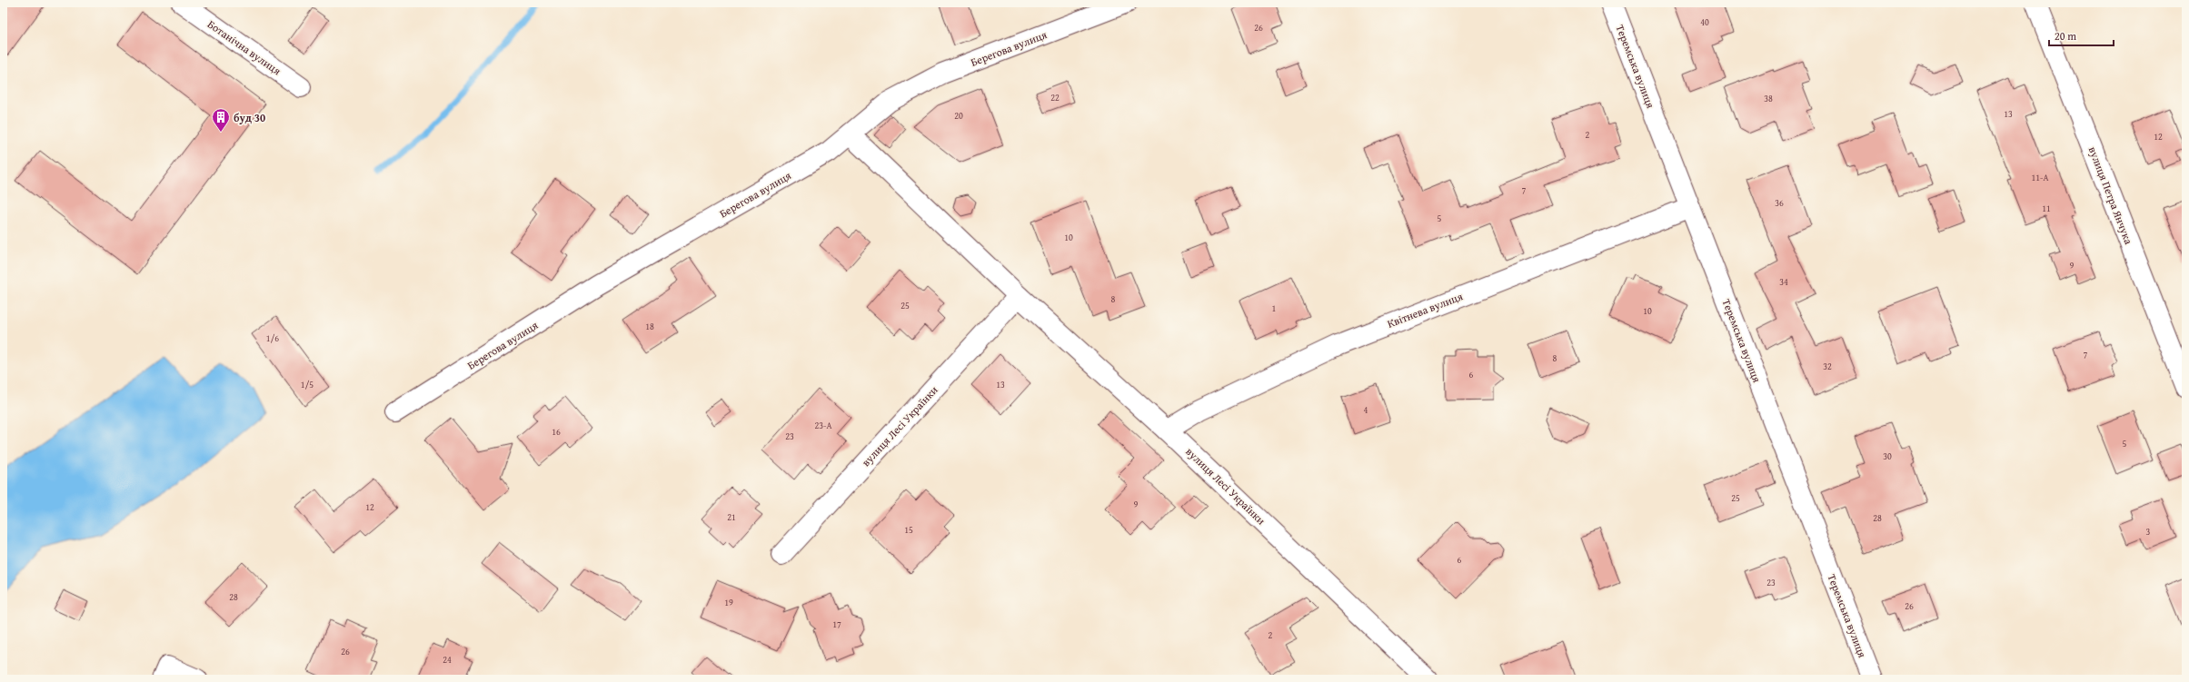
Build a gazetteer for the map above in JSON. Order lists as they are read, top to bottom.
{
  "streets": {
    "street": [
      "Ботанічна вулиця",
      "Берегова вулиця",
      "Теремська вулиця",
      "вулиця Петра Янчука",
      "Квітнева вулиця",
      "вулиця Лесі Українки"
    ]
  },
  "crossings": [
    ["Берегова вулиця", "вулиця Лесі Українки"],
    ["Теремська вулиця", "Квітнева вулиця"],
    ["Квітнева вулиця", "вулиця Лесі Українки"]
  ],
  "places": {
    "building": ["буд 30"]
  },
  "house_numbers": [
    "40",
    "26",
    "22",
    "38",
    "13",
    "20",
    "2",
    "12",
    "11-А",
    "7",
    "36",
    "11",
    "5",
    "10",
    "9",
    "34",
    "8",
    "25",
    "1",
    "10",
    "18",
    "1/6",
    "7",
    "8",
    "32",
    "6",
    "1/5",
    "13",
    "4",
    "23-А",
    "16",
    "23",
    "5",
    "30",
    "25",
    "9",
    "12",
    "21",
    "28",
    "15",
    "3",
    "6",
    "23",
    "28",
    "19",
    "26",
    "17",
    "2",
    "26",
    "24"
  ],
  "scale_bar": "20 m"
}
